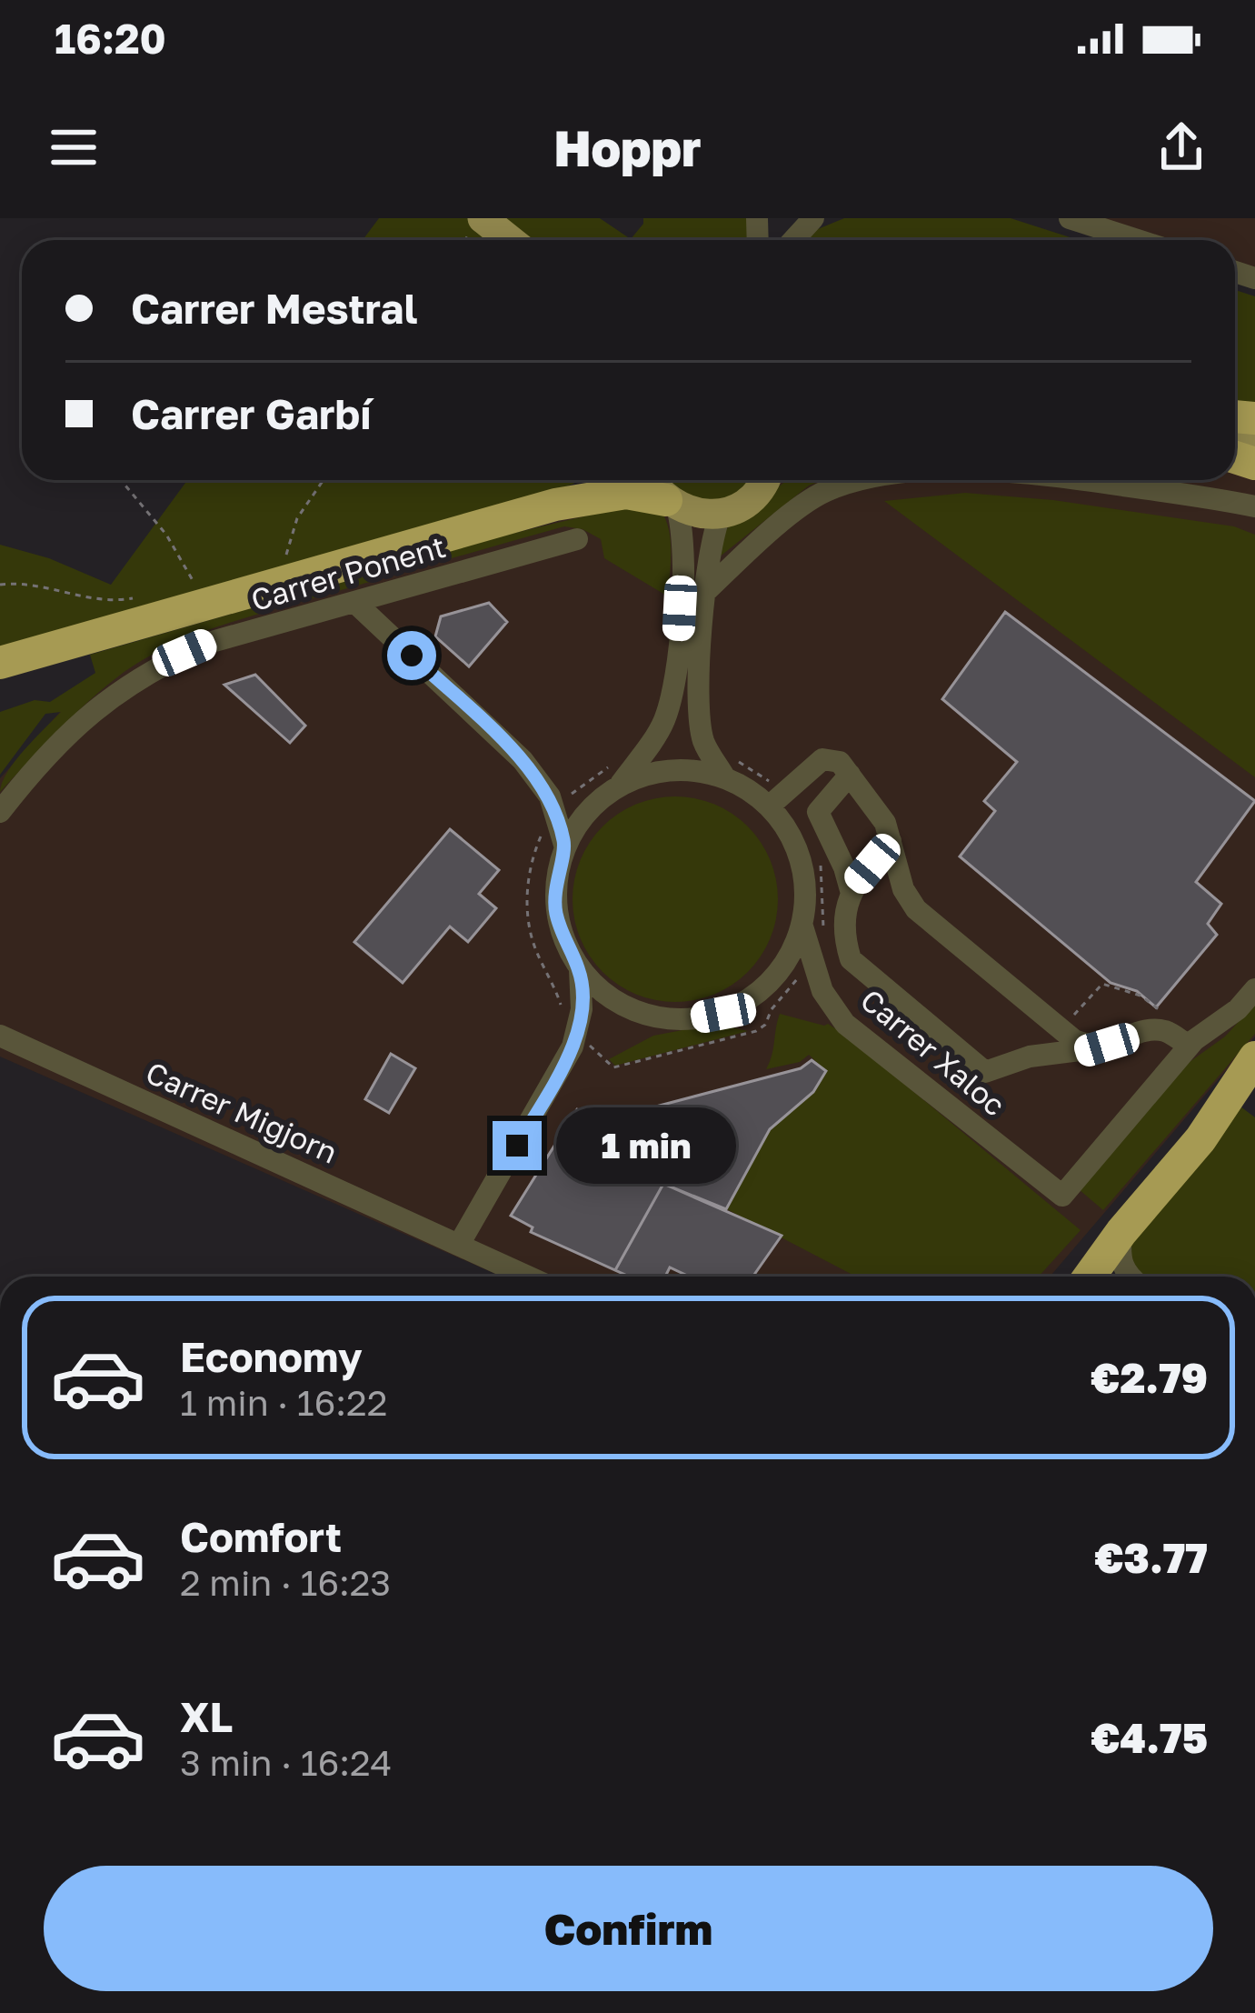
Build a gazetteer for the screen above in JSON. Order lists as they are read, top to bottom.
{
  "streets": {
    "street": ["Carrer Ponent", "Carrer Xaloc", "Carrer Migjorn"]
  },
  "page": {
    "status": "16:20",
    "header": "Hoppr",
    "banner": ["Carrer Mestral", "Carrer Garbí"],
    "bubble": "1 min",
    "list": [
      {
        "name": "Economy",
        "note": "1 min · 16:22",
        "value": "€2.79"
      },
      {
        "name": "Comfort",
        "note": "2 min · 16:23",
        "value": "€3.77"
      },
      {
        "name": "XL",
        "note": "3 min · 16:24",
        "value": "€4.75"
      }
    ],
    "buttons": "Confirm"
  }
}
